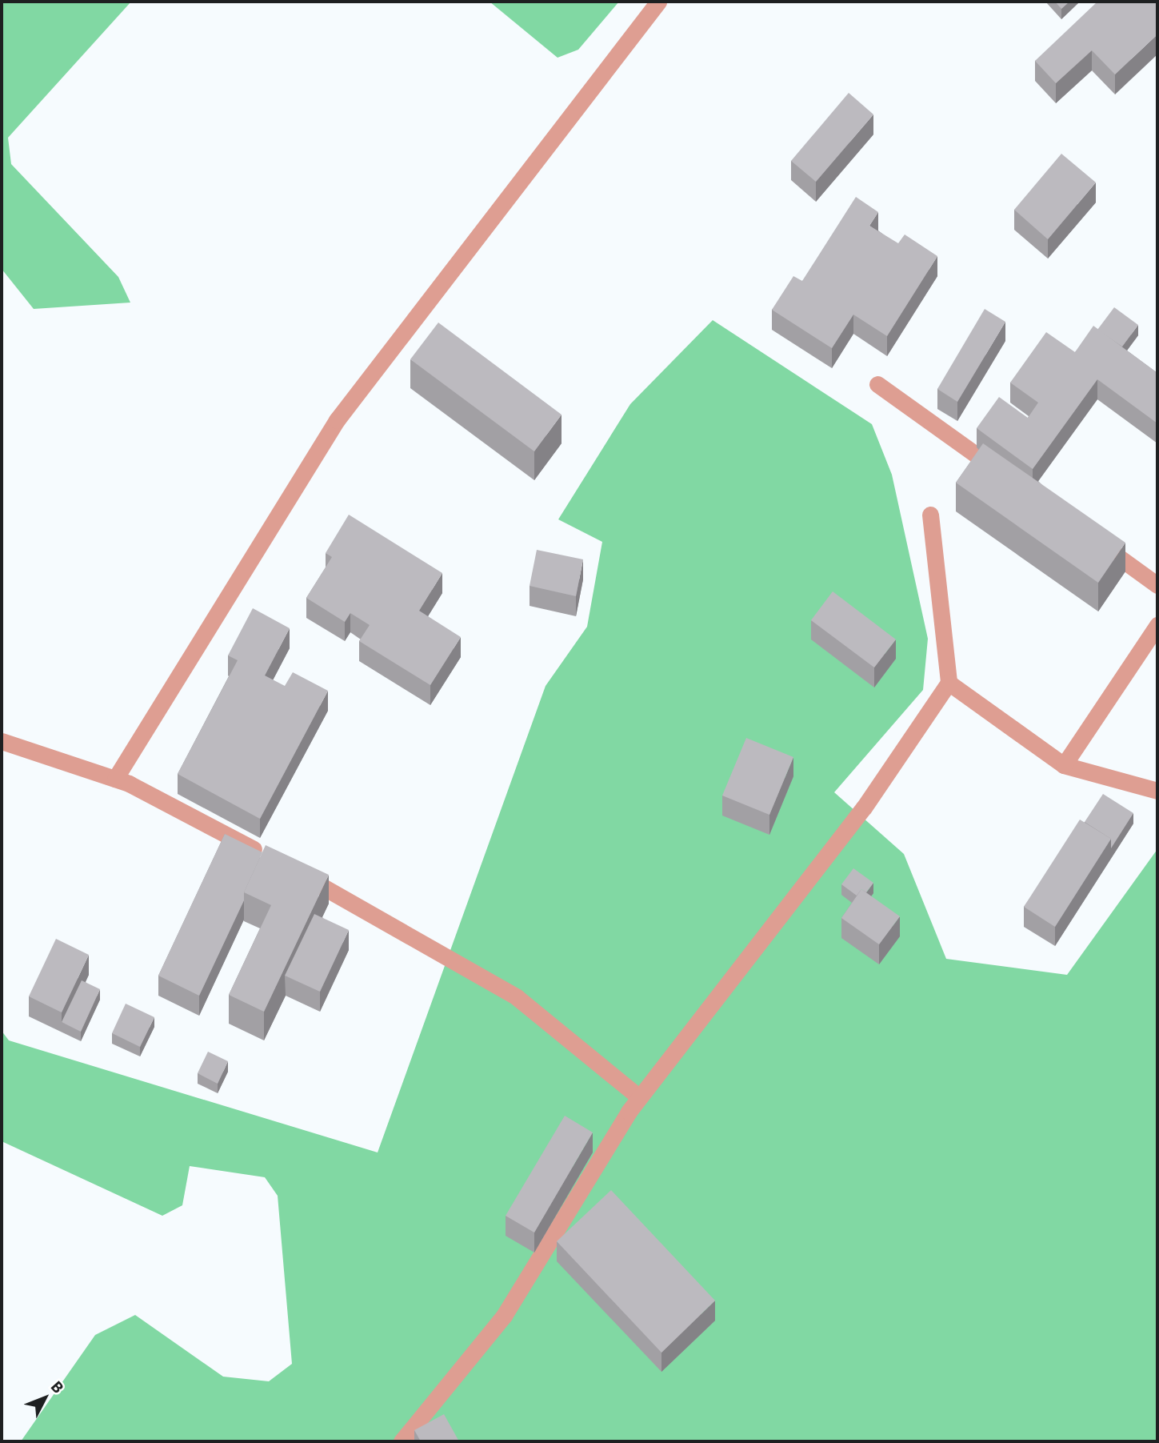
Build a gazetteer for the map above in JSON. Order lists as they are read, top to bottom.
{
  "north": "top right"
}
